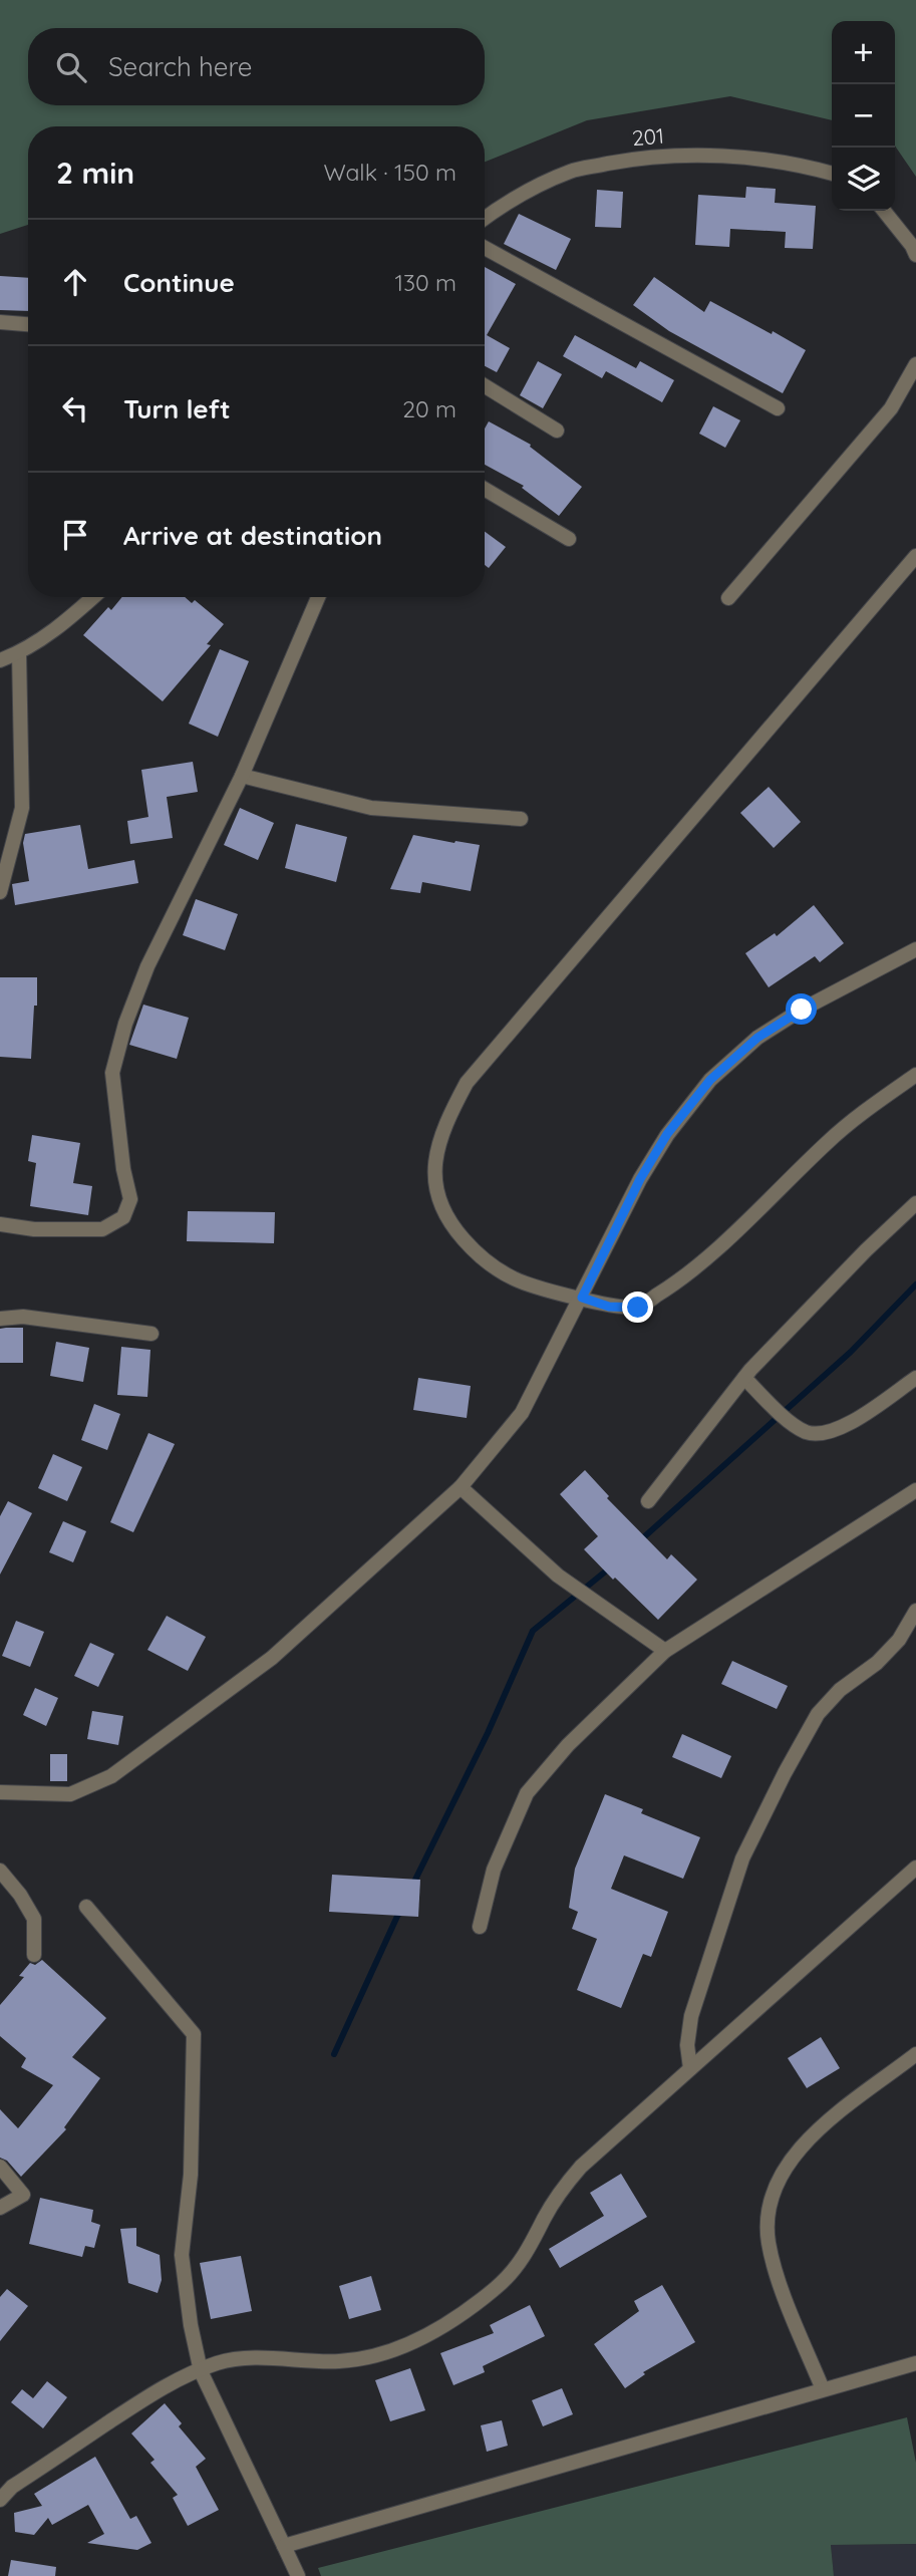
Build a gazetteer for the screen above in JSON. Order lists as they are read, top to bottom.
{
  "streets": {
    "street": ["201"]
  },
  "page": {
    "map_buttons": ["+", "−"],
    "search": "Search here",
    "heading": ["2 min", "Walk · 150 m"],
    "list": [
      ["Continue", "130 m"],
      ["Turn left", "20 m"],
      "Arrive at destination"
    ]
  }
}
